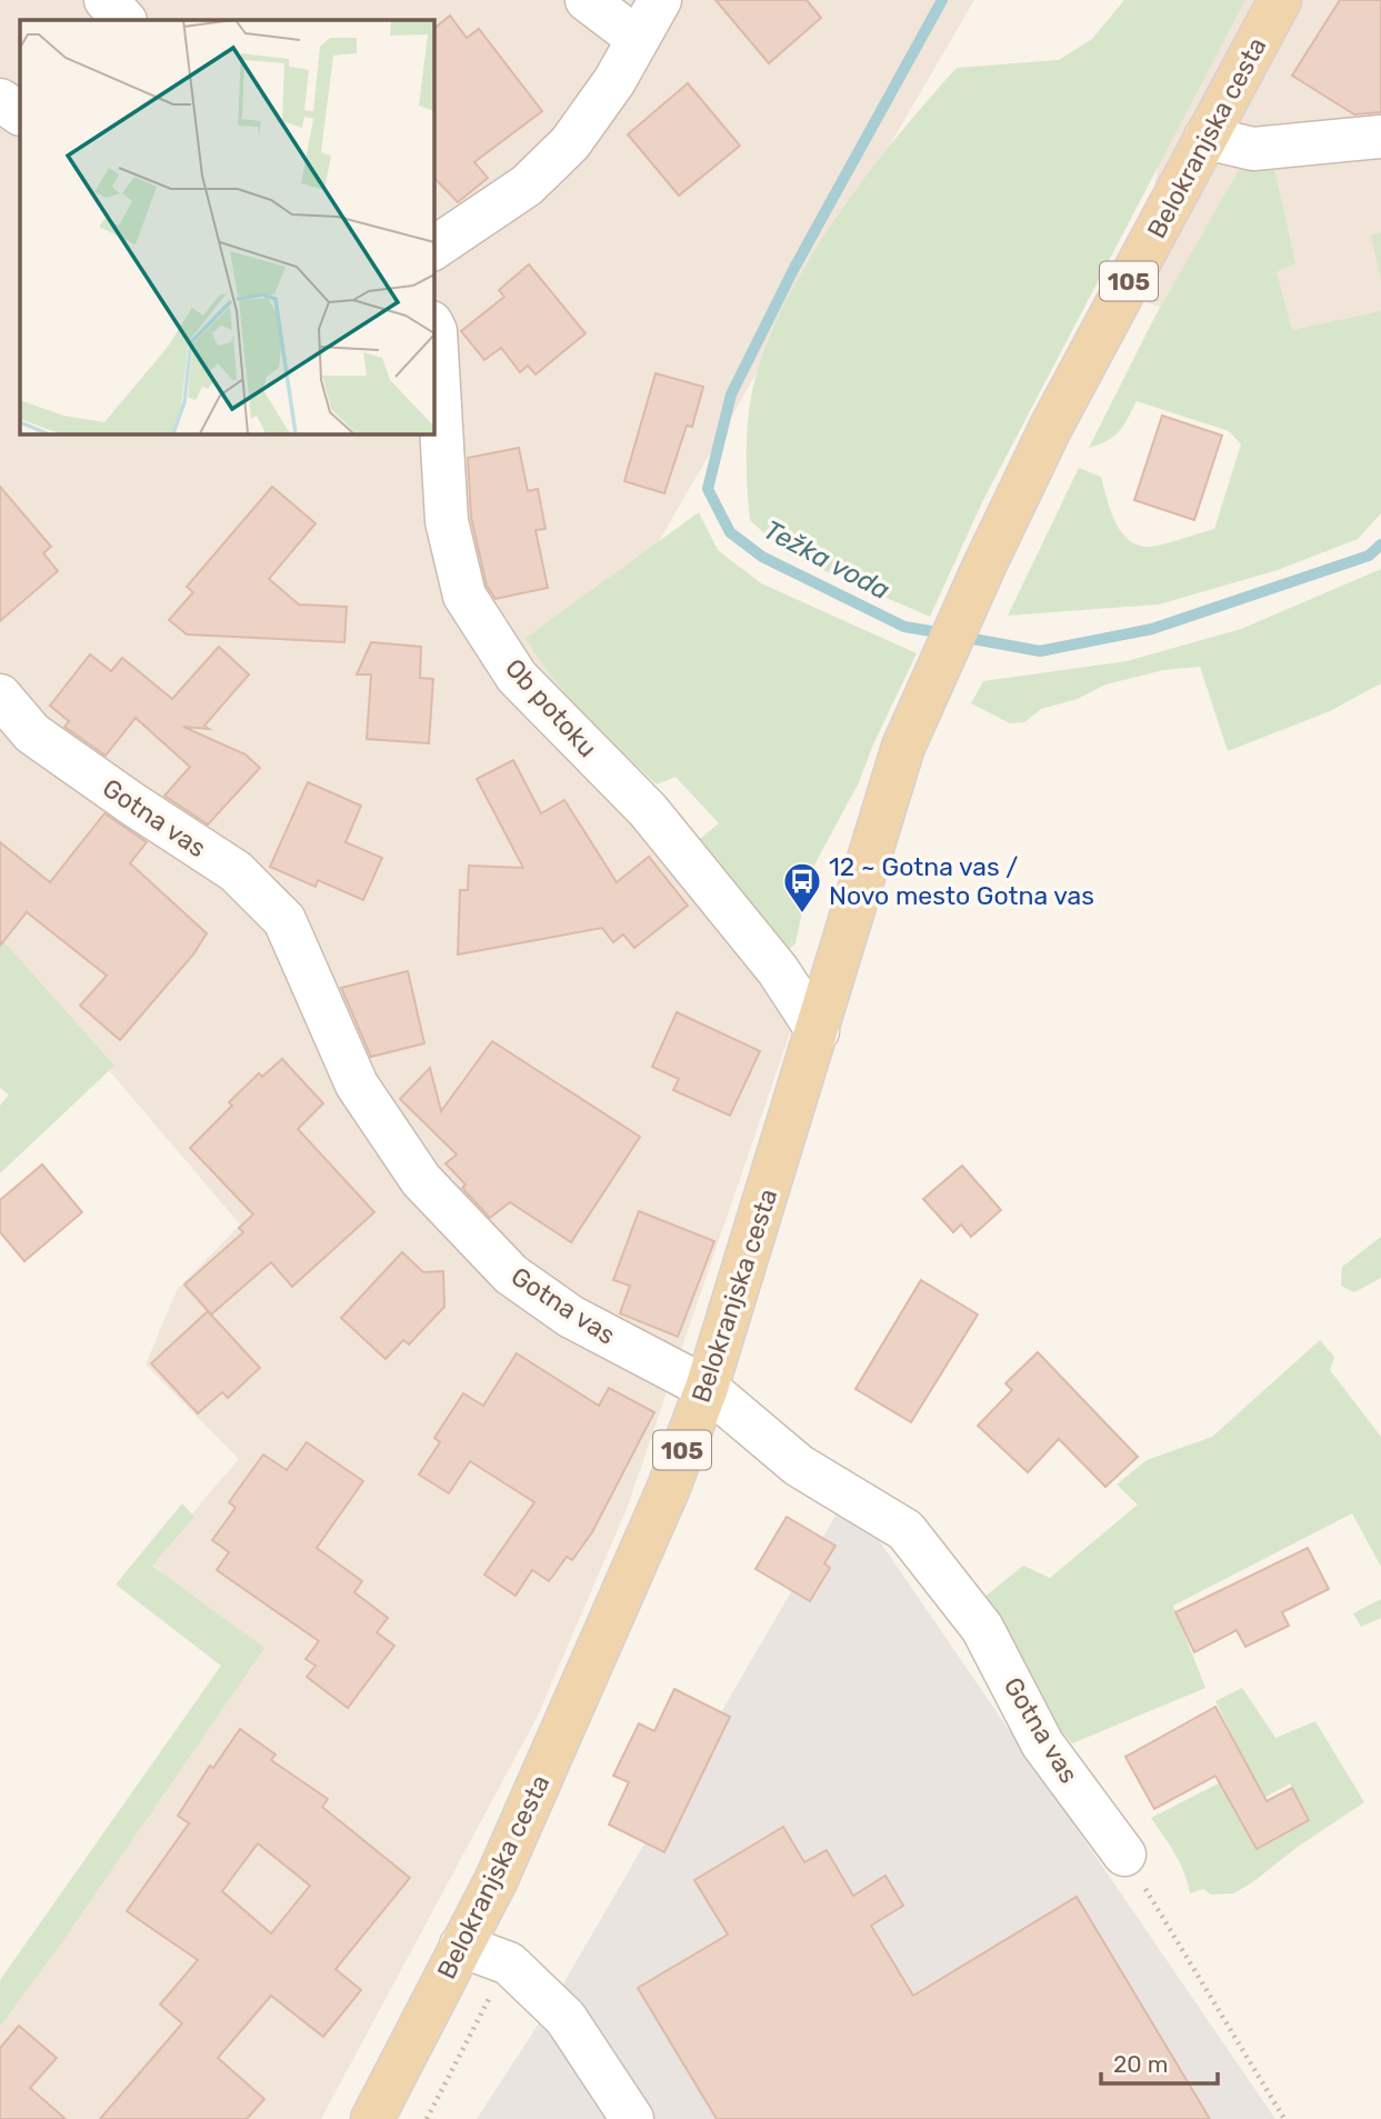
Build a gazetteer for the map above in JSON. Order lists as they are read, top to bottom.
{
  "streets": {
    "main road": ["Belokranjska cesta", "105"],
    "street": ["Ob potoku", "Gotna vas"]
  },
  "crossings": [
    ["Belokranjska cesta", "Ob potoku"],
    ["Belokranjska cesta", "Gotna vas"]
  ],
  "water": ["Težka voda"],
  "places": {
    "bus stop": ["12 ~ Gotna vas / Novo mesto Gotna vas"]
  },
  "scale_bar": "20 m"
}
